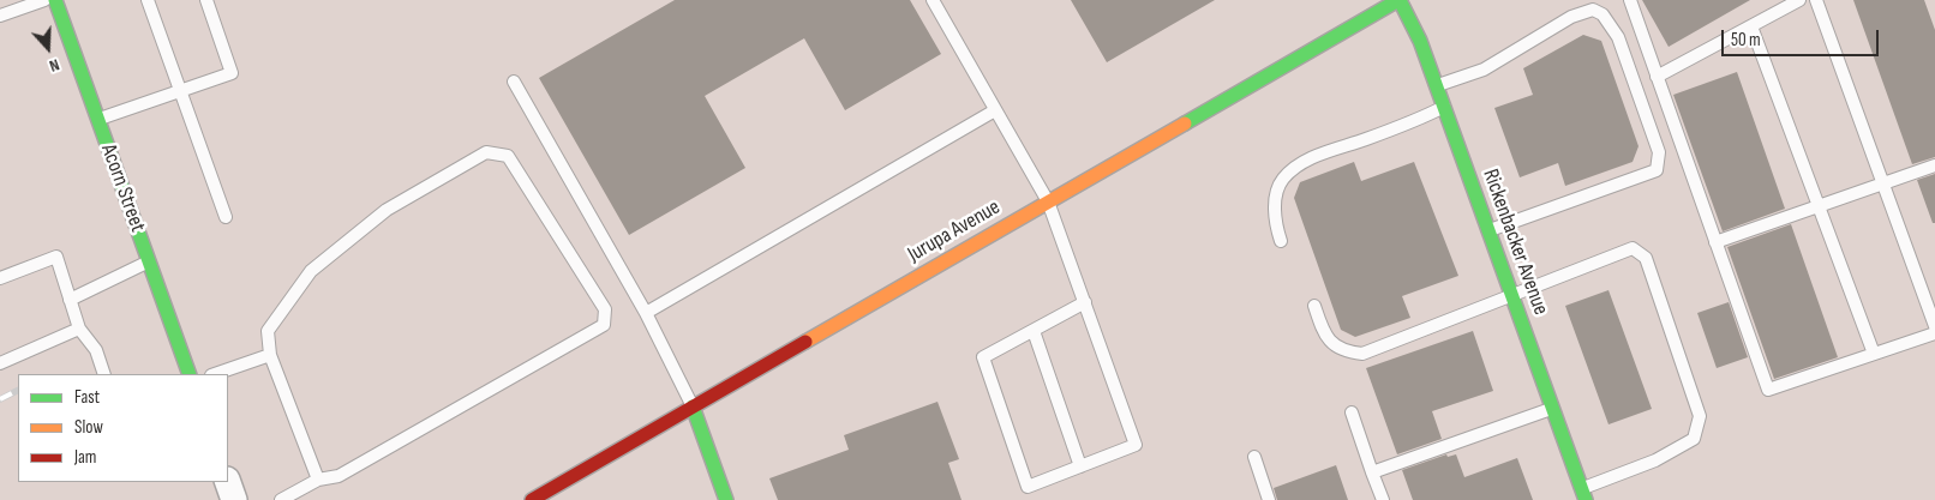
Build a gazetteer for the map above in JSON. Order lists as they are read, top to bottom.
{
  "streets": {
    "street": ["Acorn Street", "Jurupa Avenue", "Rickenbacker Avenue"]
  },
  "crossings": [
    ["Jurupa Avenue", "Rickenbacker Avenue"]
  ],
  "legend": ["Fast", "Slow", "Jam"],
  "scale_bar": "50 m",
  "north": "bottom"
}
